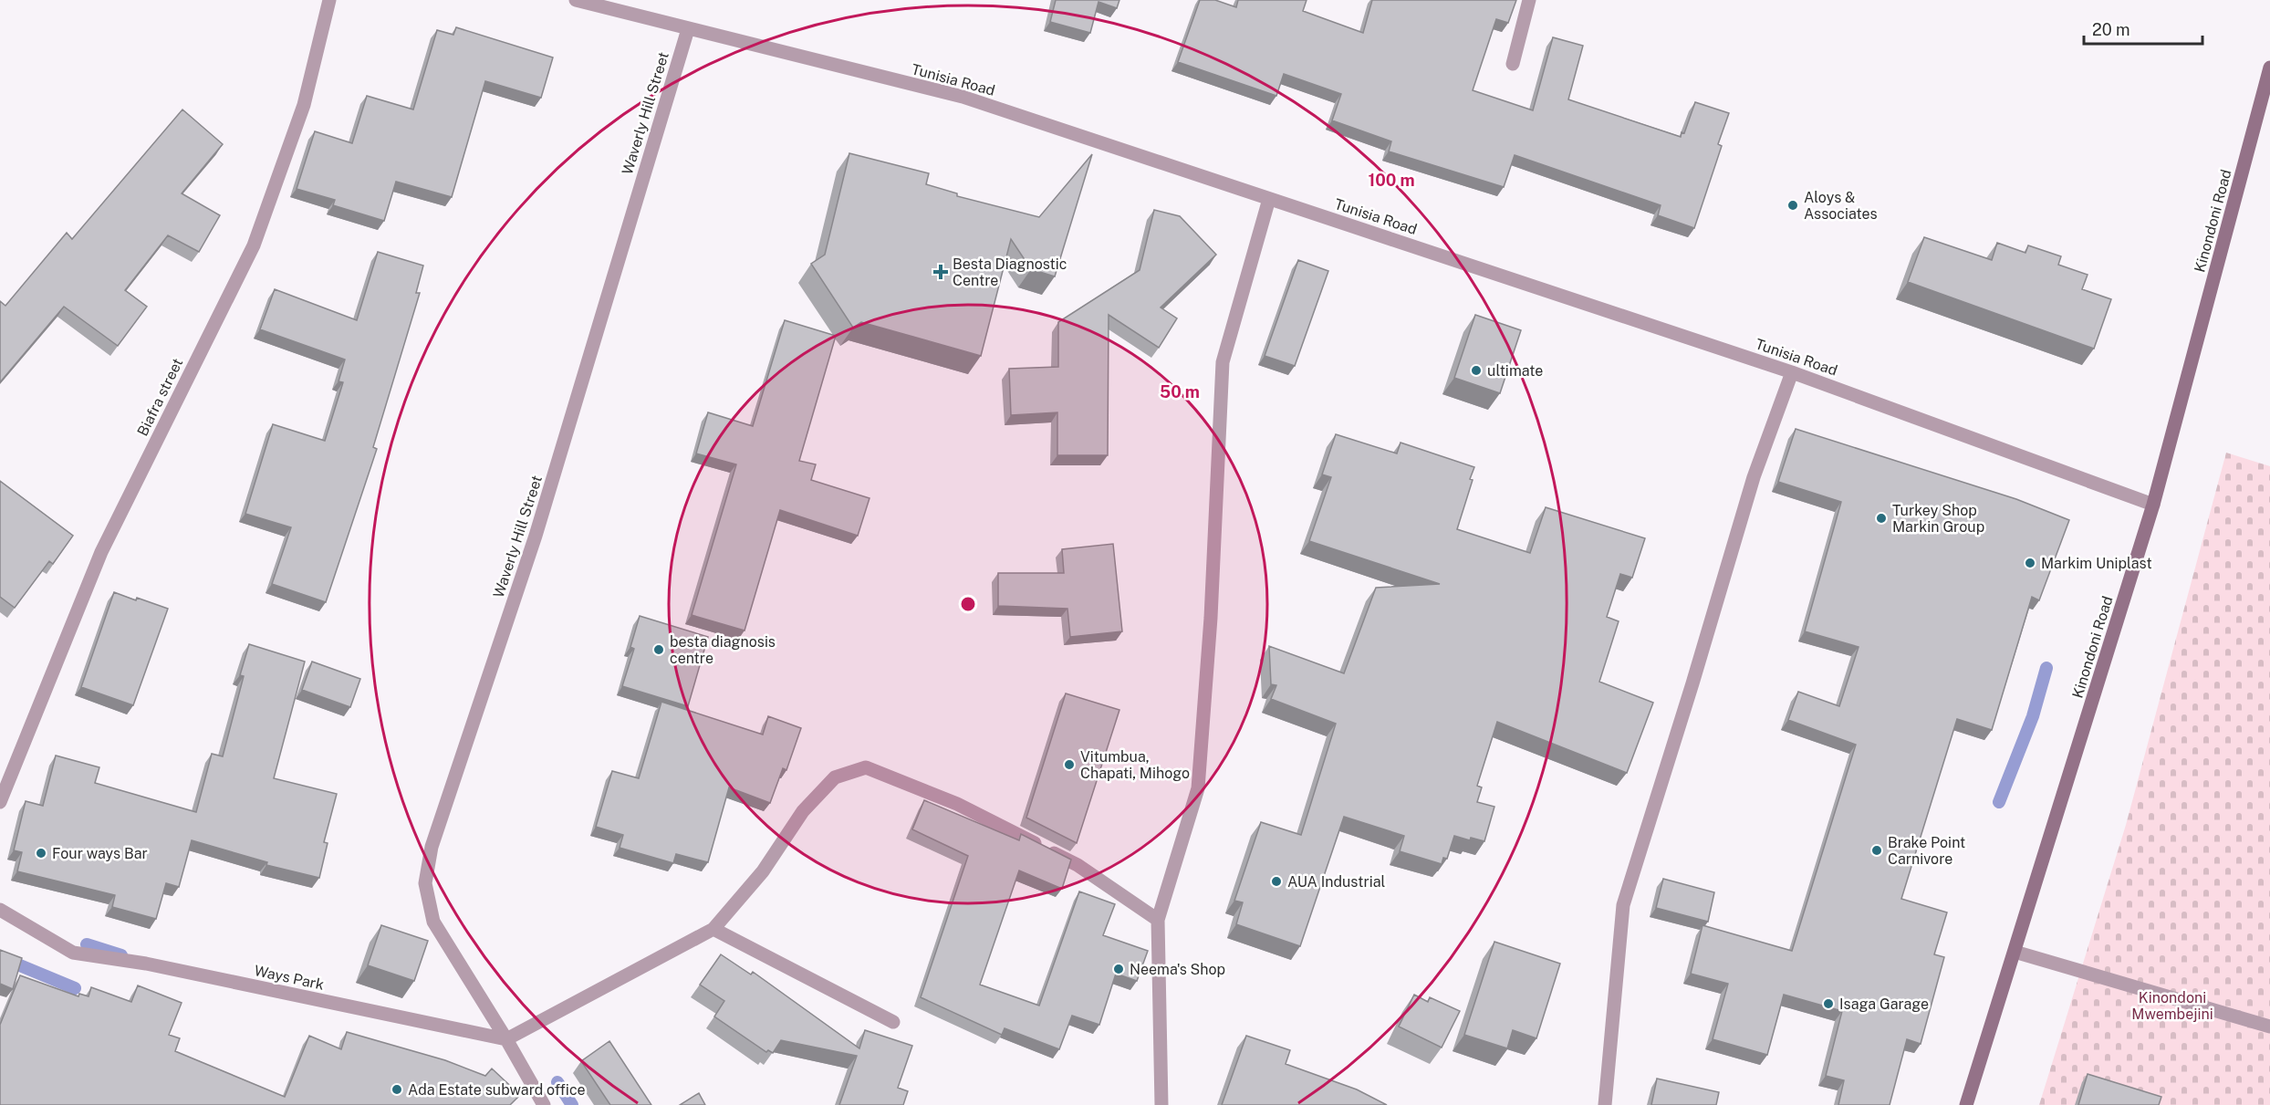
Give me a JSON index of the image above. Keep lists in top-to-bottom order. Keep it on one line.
{"streets":{"street":["Tunisia Road","Waverly Hill Street","Kinondoni Road","Biafra street","Ways Park"]},"crossings":[["Tunisia Road","Waverly Hill Street"],["Tunisia Road","Kinondoni Road"],["Waverly Hill Street","Ways Park"]],"parks":["Kinondoni Mwembejini"],"places":{"other":["Aloys & Associates","ultimate","Turkey Shop Markin Group","Markim Uniplast","besta diagnosis centre","Vitumbua, Chapati, Mihogo","Brake Point Carnivore","Four ways Bar","AUA Industrial","Neema's Shop","Isaga Garage","Ada Estate subward office"],"health":["Besta Diagnostic Centre"]},"scale_bar":"20 m","rings":["100 m","50 m"]}
